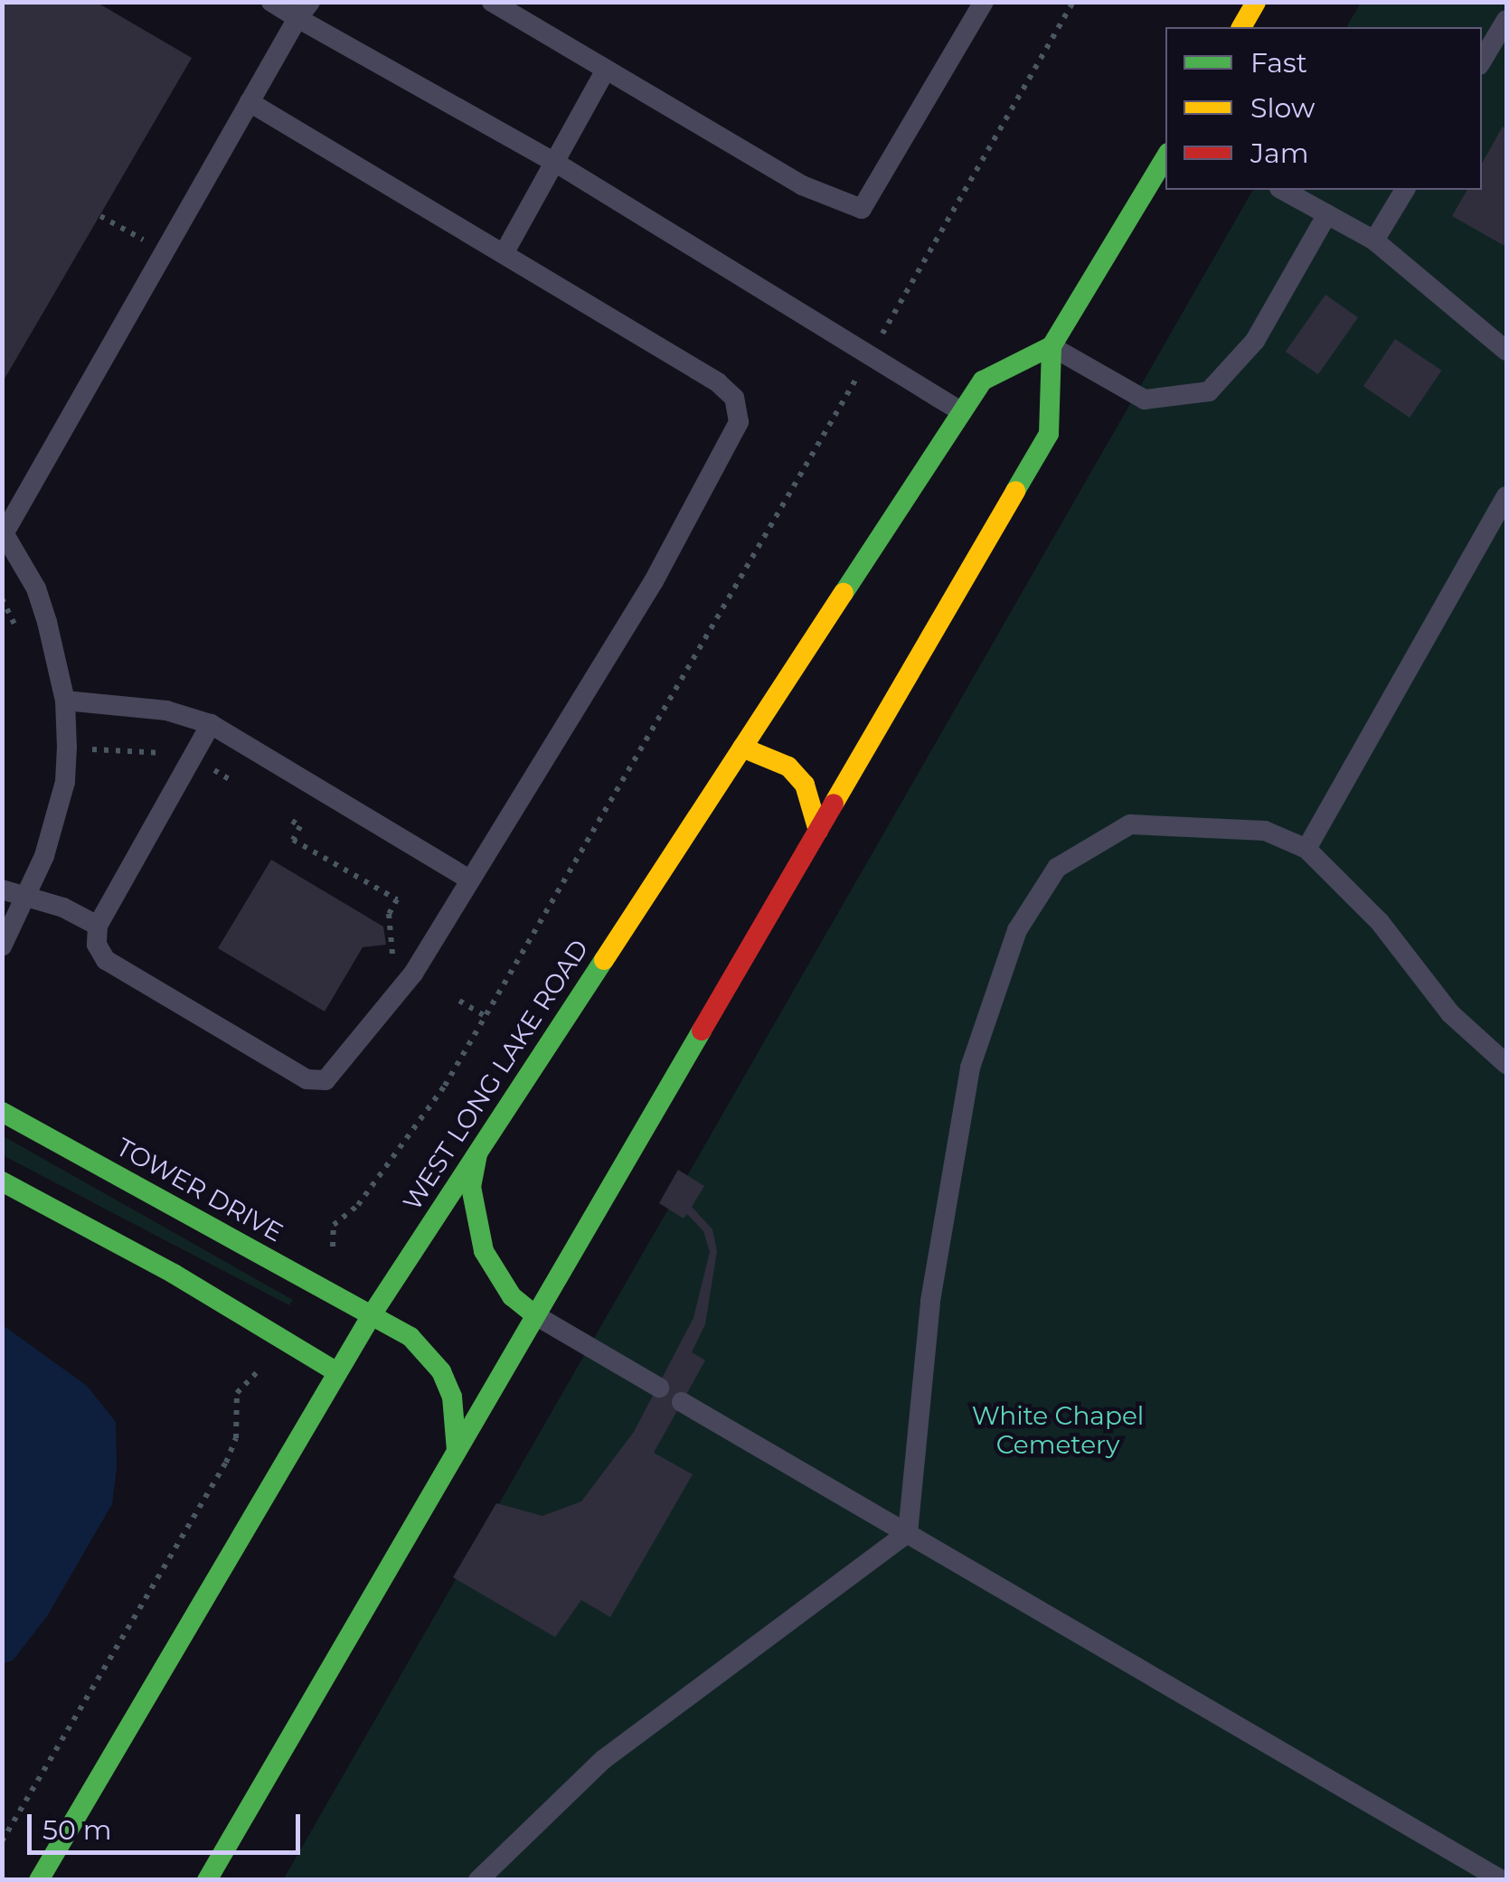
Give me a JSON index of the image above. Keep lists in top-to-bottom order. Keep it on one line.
{"streets":{"main road":["WEST LONG LAKE ROAD","TOWER DRIVE"]},"crossings":[["WEST LONG LAKE ROAD","TOWER DRIVE"]],"parks":["White Chapel Cemetery"],"legend":["Fast","Slow","Jam"],"scale_bar":"50 m"}
